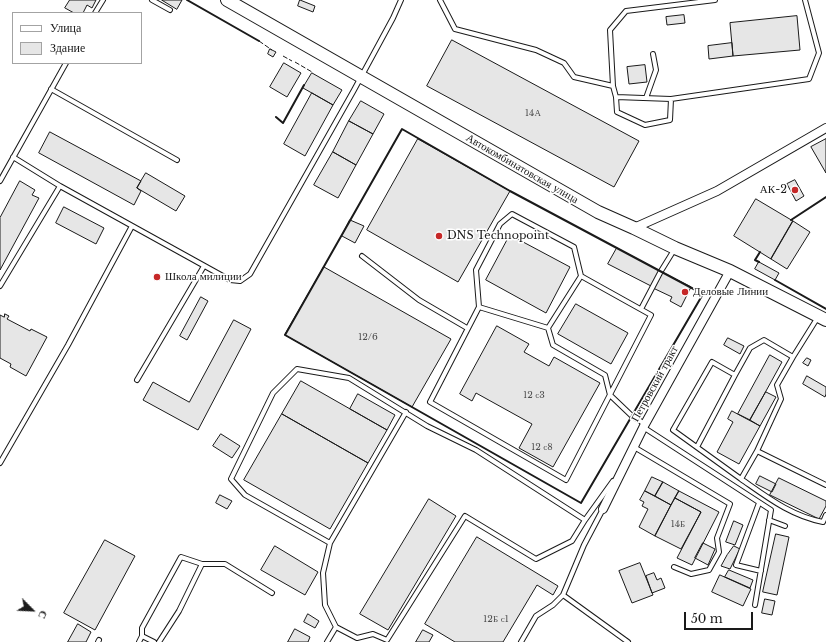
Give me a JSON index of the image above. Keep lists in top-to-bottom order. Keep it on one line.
{"streets":{"street":["Автокомбинатовская улица","Петровский тракт"]},"crossings":[["Автокомбинатовская улица","Петровский тракт"]],"places":["АК-2","DNS Technopoint","Школа милиции","Деловые Линии"],"house_numbers":["14А","12/6","12 с3","12 с8","14Б","12Б с1"],"legend":["Улица","Здание"],"scale_bar":"50 m","north":"bottom right"}
